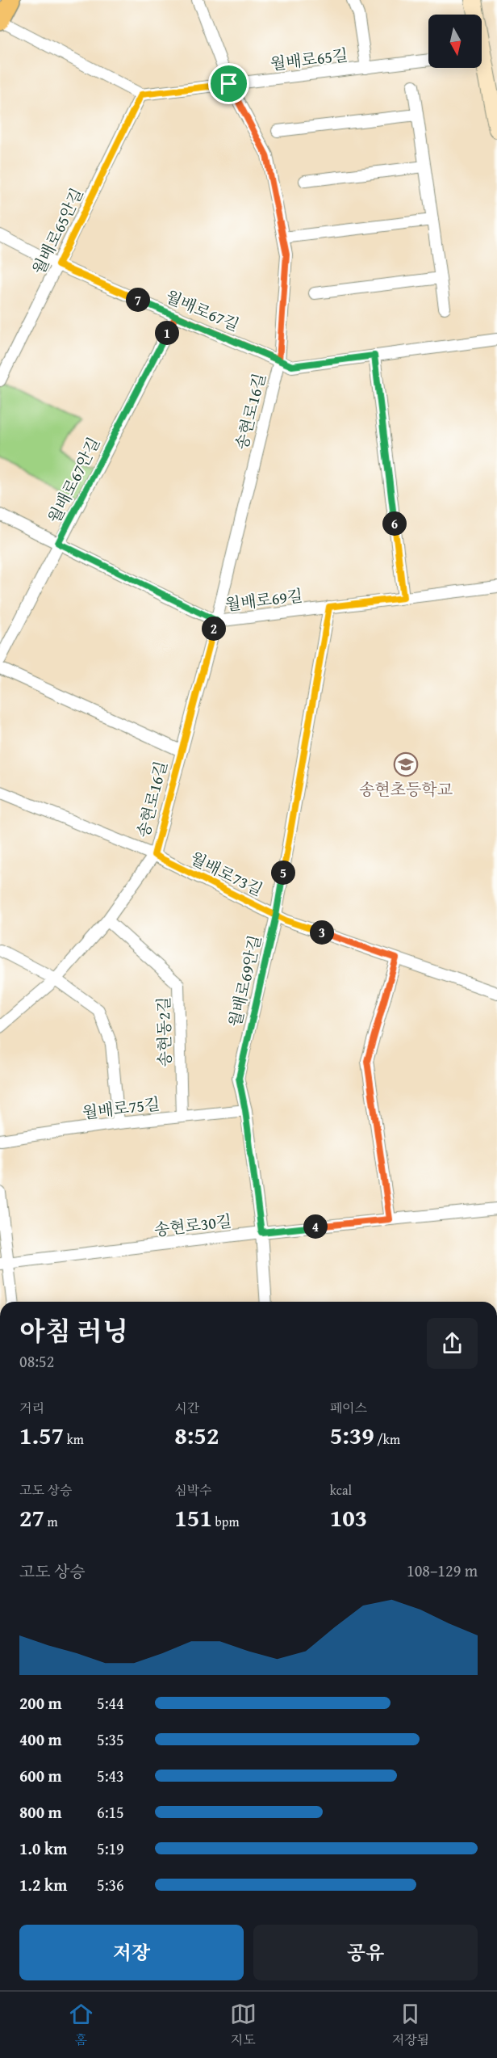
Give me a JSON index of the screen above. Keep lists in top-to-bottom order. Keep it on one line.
{"streets":{"street":["월배로65길","월배로65안길","월배로67길","송현로16길","월배로67안길","월배로69길","월배로73길","월배로69안길","송현동2길","월배로75길","송현로30길"]},"crossings":[["월배로65길","월배로65안길"],["월배로65길","송현로16길"],["월배로65안길","월배로67길"],["월배로67길","송현로16길"],["월배로67길","월배로67안길"],["송현로16길","월배로69길"],["송현로16길","월배로73길"],["월배로67안길","월배로69길"],["월배로69길","월배로69안길"],["월배로73길","월배로69안길"],["월배로69안길","월배로75길"],["월배로69안길","송현로30길"],["송현동2길","월배로75길"]],"places":{"school or university":["송현초등학교"]},"north":"bottom","page":{"pins":["7","1","6","2","5","3","4"],"heading":["아침 러닝","08:52"],"stats":[["거리","1.57 km"],["시간","8:52"],["페이스","5:39 /km"],["고도 상승","27 m"],["심박수","151 bpm"],["kcal","103"]],"chart":["고도 상승","108–129 m"],"list":[{"name":"200 m","note":"5:44"},{"name":"400 m","note":"5:35"},{"name":"600 m","note":"5:43"},{"name":"800 m","note":"6:15"},{"name":"1.0 km","note":"5:19"},{"name":"1.2 km","note":"5:36"}],"buttons":["저장","공유"],"tabs":["홈","지도","저장됨"]}}
